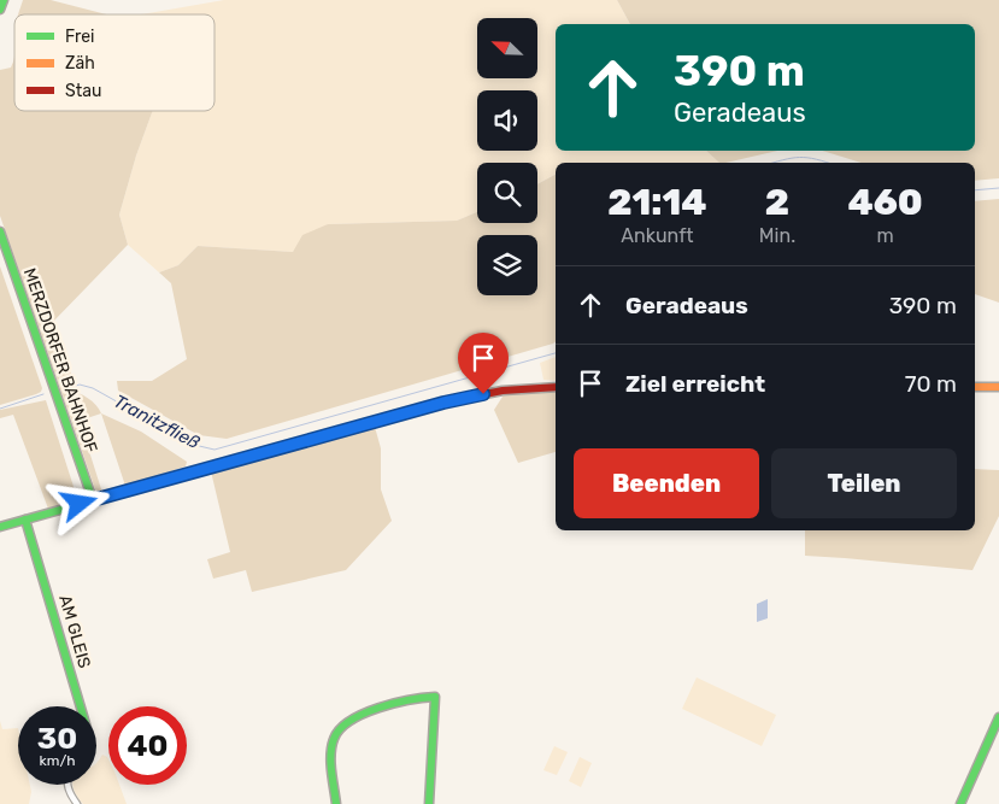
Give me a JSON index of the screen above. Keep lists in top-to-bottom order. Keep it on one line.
{"streets":{"street":["MERZDORFER BAHNHOF","AM GLEIS"]},"water":["Tranitzfließ"],"legend":["Frei","Zäh","Stau"],"north":"top left","page":{"turn":["390 m","Geradeaus"],"eta":["21:14","Ankunft","2","Min.","460","m"],"list":[{"name":"Geradeaus","value":"390 m"},{"name":"Ziel erreicht","value":"70 m"}],"buttons":["Beenden","Teilen"],"speed":"30 km/h","limit":"40"}}
